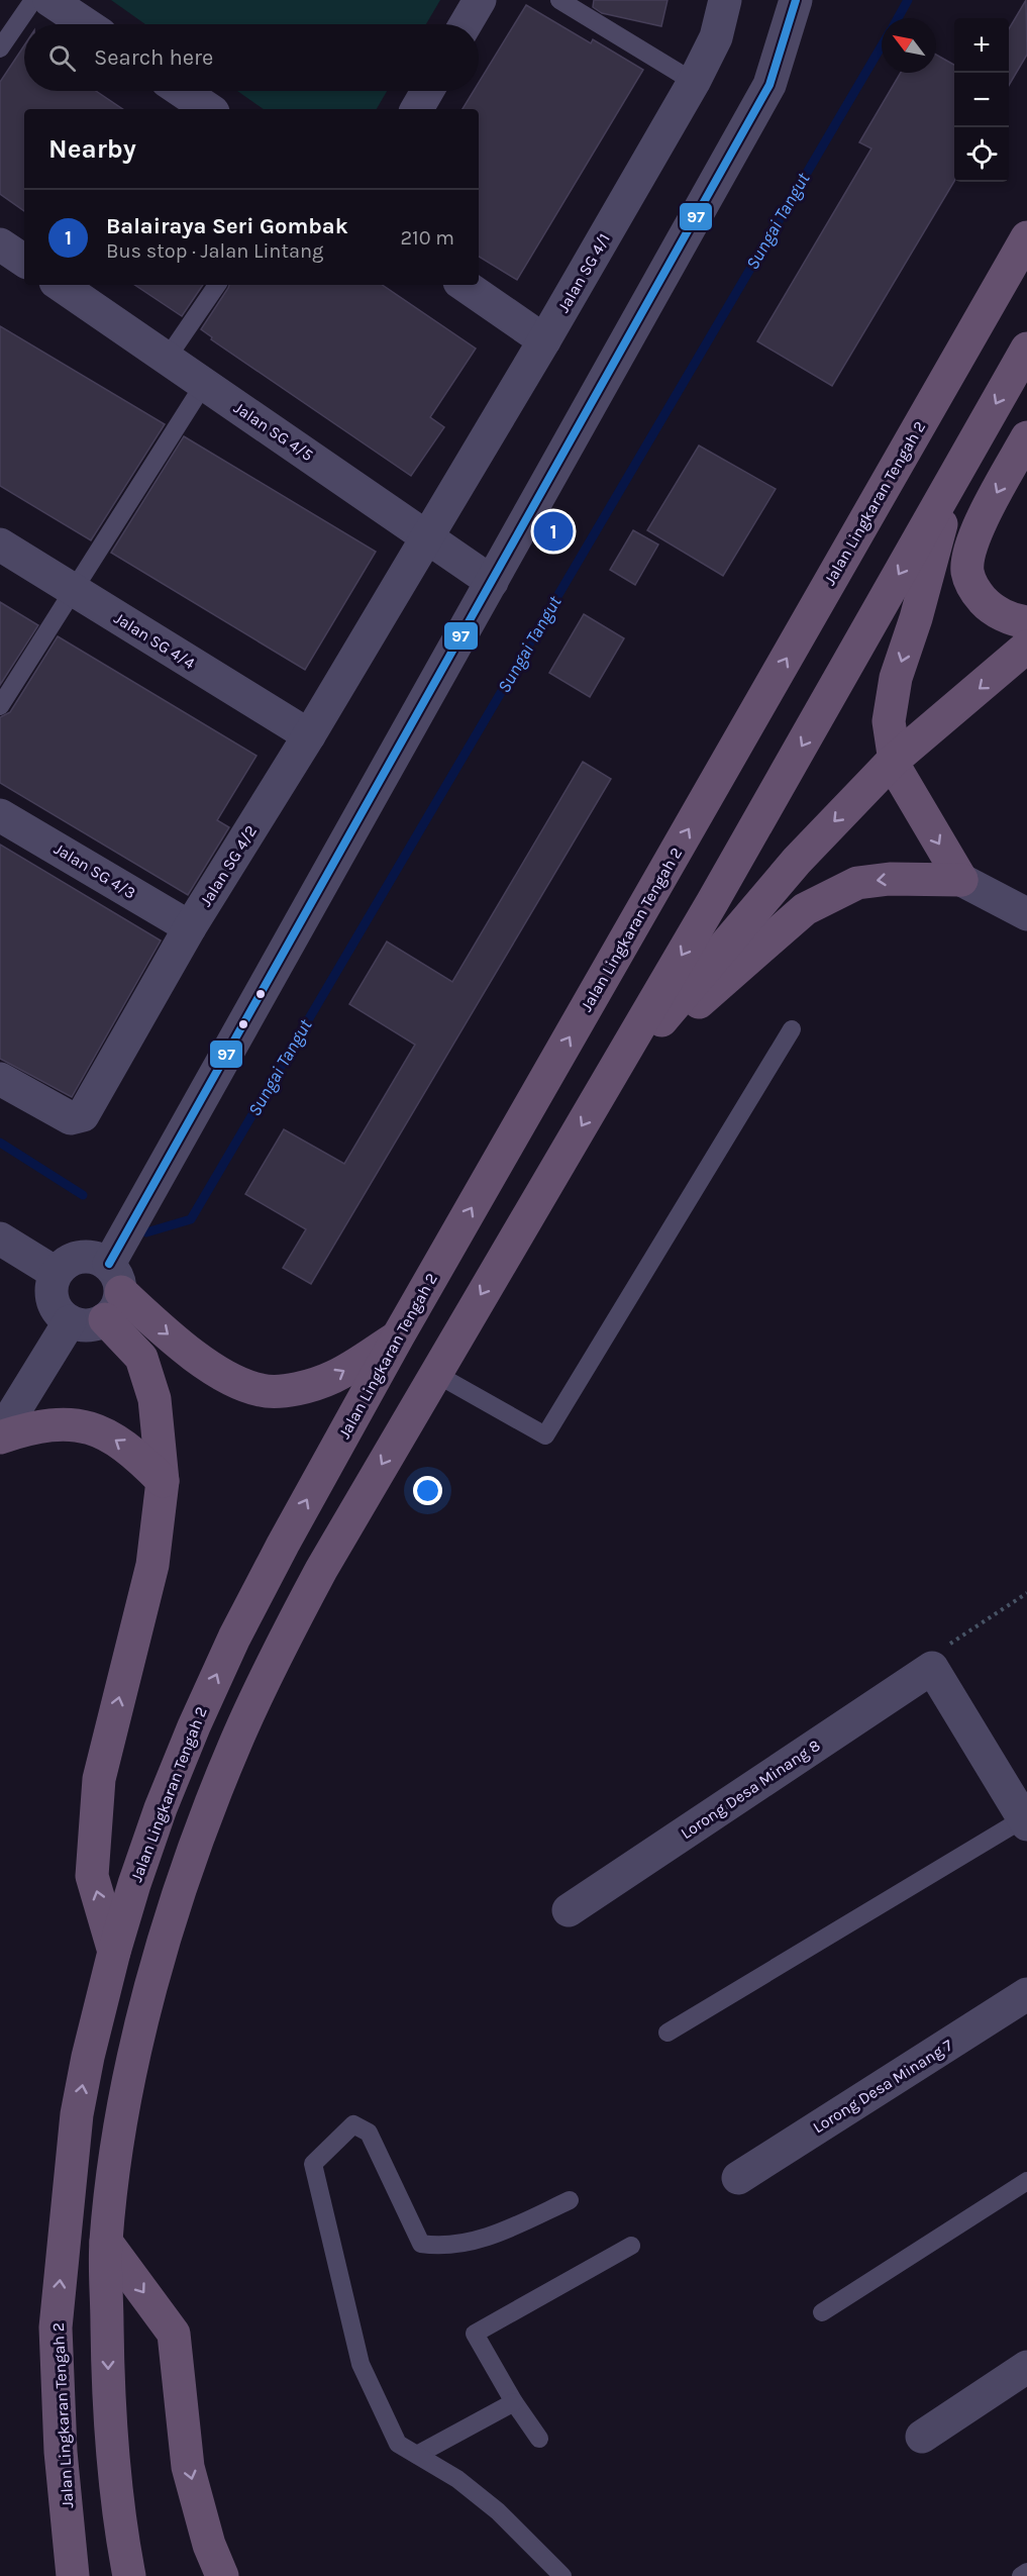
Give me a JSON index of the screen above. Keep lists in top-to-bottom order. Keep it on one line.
{"streets":{"highway":["Jalan Lingkaran Tengah 2"],"street":["Jalan SG 4/1","Jalan SG 4/5","Jalan SG 4/4","Jalan SG 4/2","Jalan SG 4/3","Lorong Desa Minang 8","Lorong Desa Minang 7"]},"crossings":[["Jalan SG 4/1","Jalan SG 4/5"],["Jalan SG 4/1","Jalan SG 4/2"],["Jalan SG 4/5","Jalan SG 4/2"],["Jalan SG 4/4","Jalan SG 4/2"],["Jalan SG 4/2","Jalan SG 4/3"]],"water":["Sungai Tangut"],"lines":["transit line 97"],"north":"top left","page":{"map_buttons":["+","−"],"search":"Search here","heading":"Nearby","list":[{"mark":"1","name":"Balairaya Seri Gombak","note":"Bus stop · Jalan Lintang","value":"210 m"}],"pins":"1"}}
